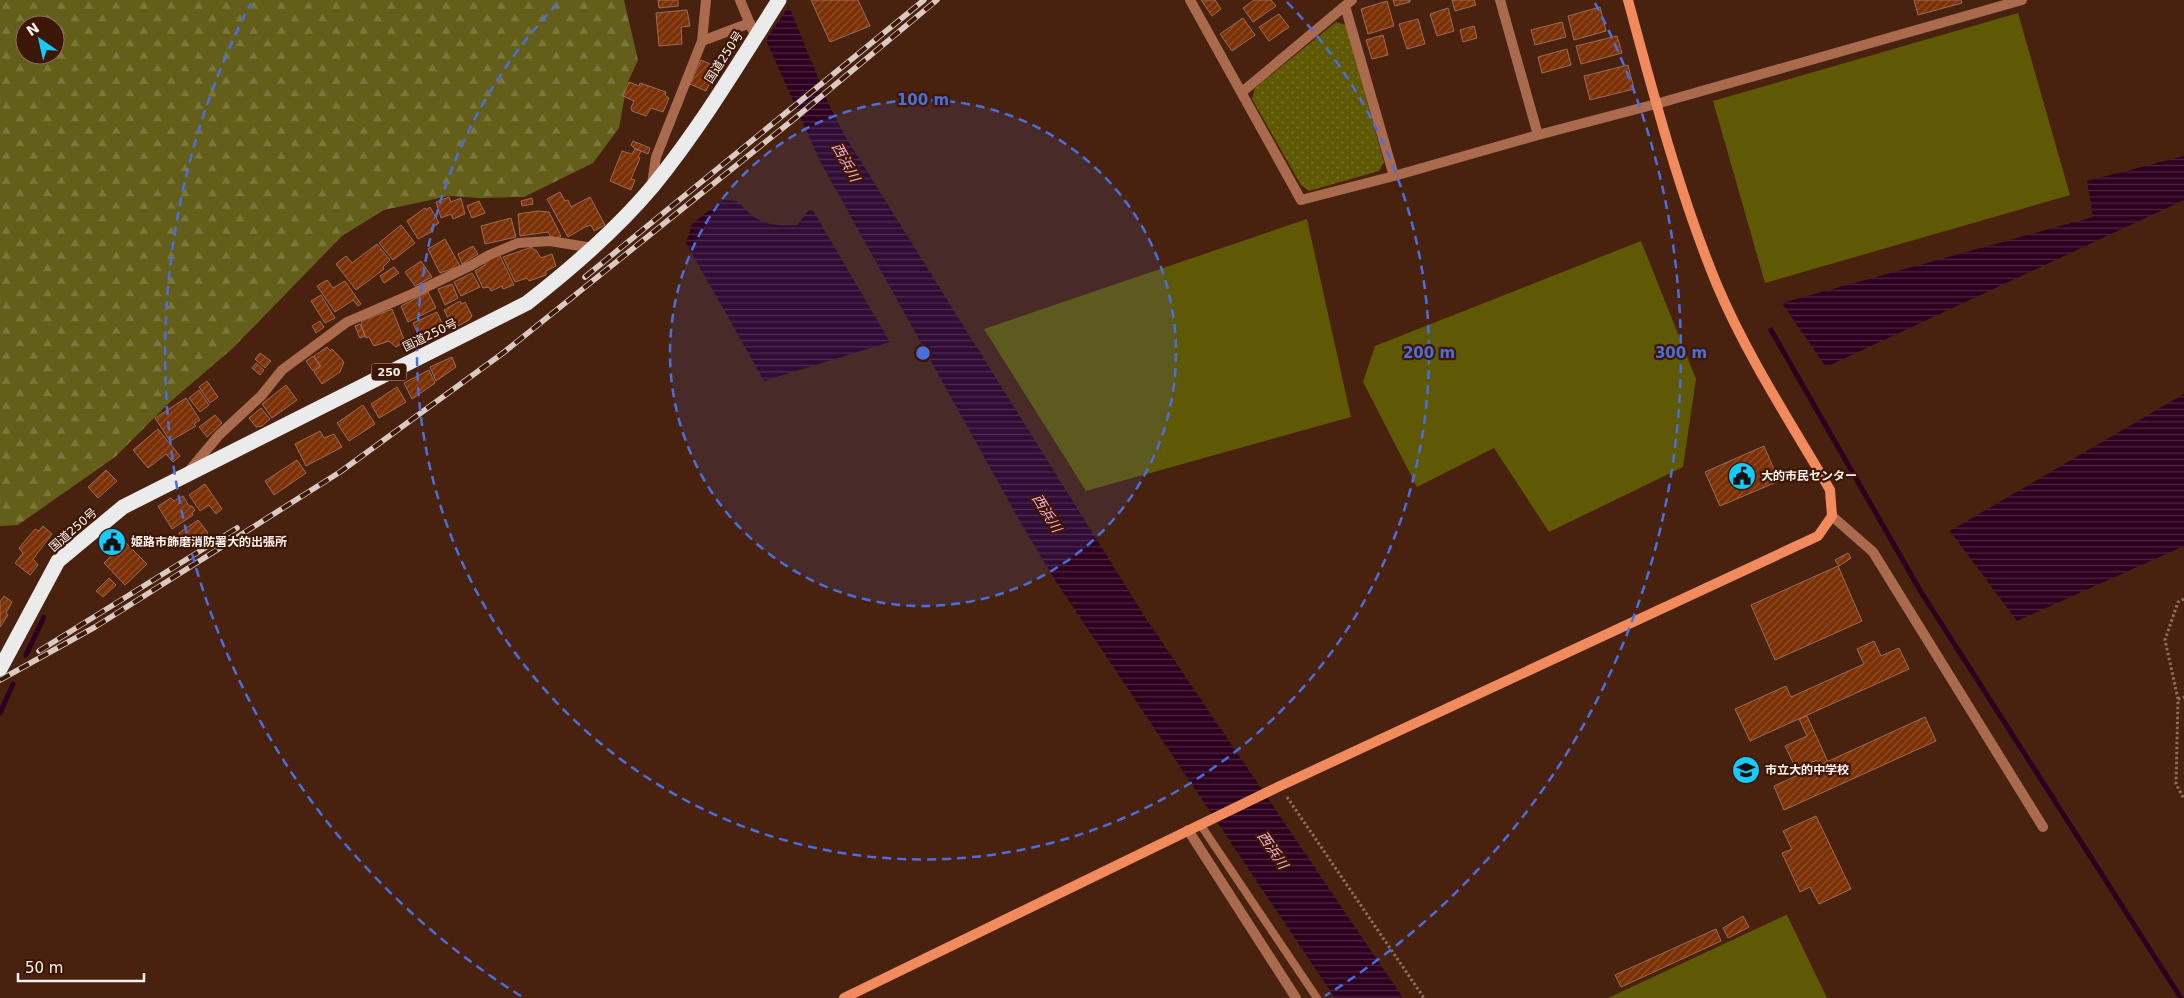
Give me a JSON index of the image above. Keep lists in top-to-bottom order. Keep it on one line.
{"streets":{"highway":["国道250号","250"]},"water":["西浜川"],"places":{"public building":["大的市民センター","姫路市飾磨消防署大的出張所"],"school or university":["市立大的中学校"]},"scale_bar":"50 m","north":"top left","rings":["100 m","200 m","300 m"]}
